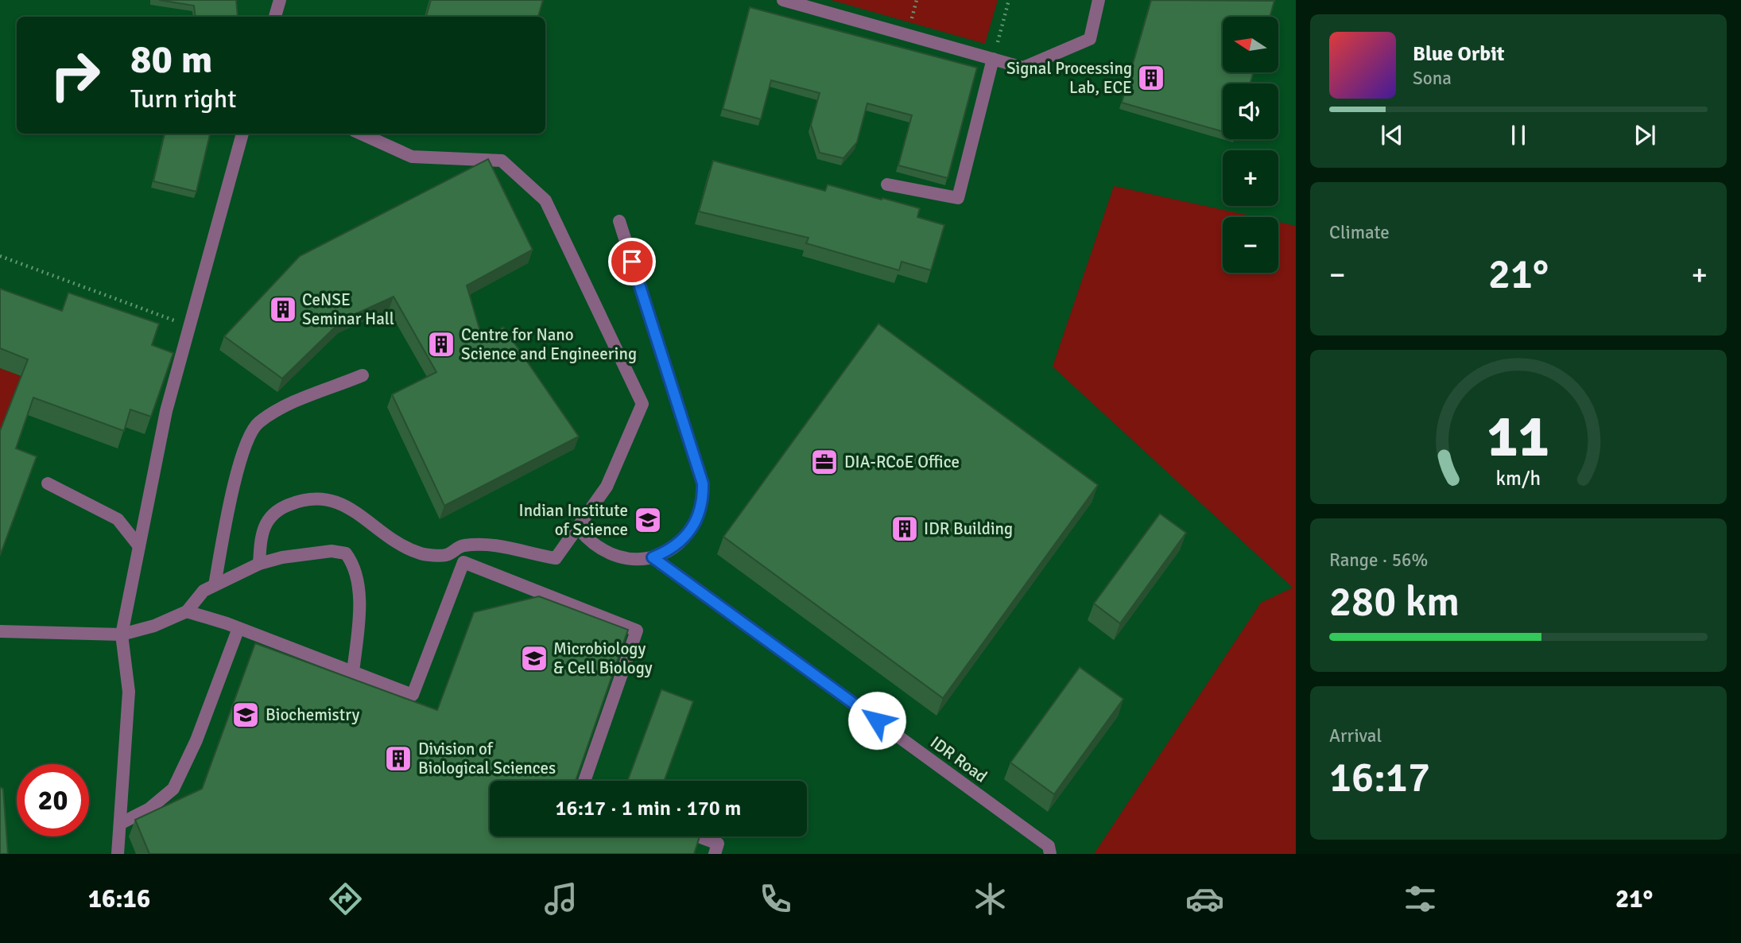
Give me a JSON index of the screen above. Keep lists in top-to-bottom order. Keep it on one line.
{"streets":{"lane":["IDR Road"]},"places":{"building":["Signal Processing Lab, ECE","CeNSE Seminar Hall","Centre for Nano Science and Engineering","IDR Building","Division of Biological Sciences"],"office":["DIA-RCoE Office"],"school or university":["Indian Institute of Science","Microbiology & Cell Biology","Biochemistry"]},"north":"left","page":{"map_buttons":["+","−"],"turn":["80 m","Turn right"],"song":["Blue Orbit","Sona"],"tile":["Climate",["Range · 56%","280 km"],["Arrival","16:17"]],"heat":["−","21°","+"],"limit":"20","trip":"16:17 · 1 min · 170 m","tabs":["16:16","21°"],"gauge":["11","km/h"]}}
